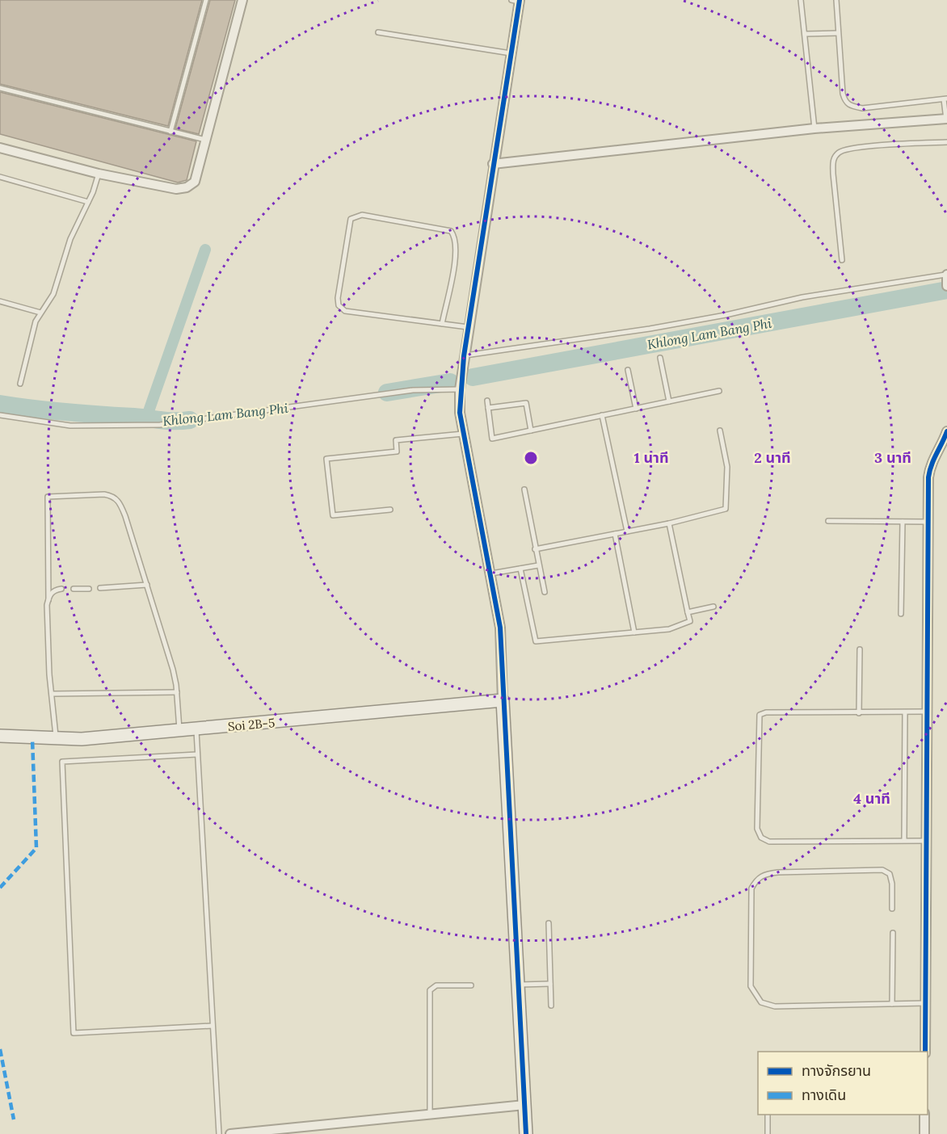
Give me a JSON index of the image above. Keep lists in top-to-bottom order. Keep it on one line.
{"streets":{"street":["Soi 2B-5"]},"water":["Khlong Lam Bang Phi"],"legend":["ทางจักรยาน","ทางเดิน"],"rings":["1 นาที","2 นาที","3 นาที","4 นาที"]}
